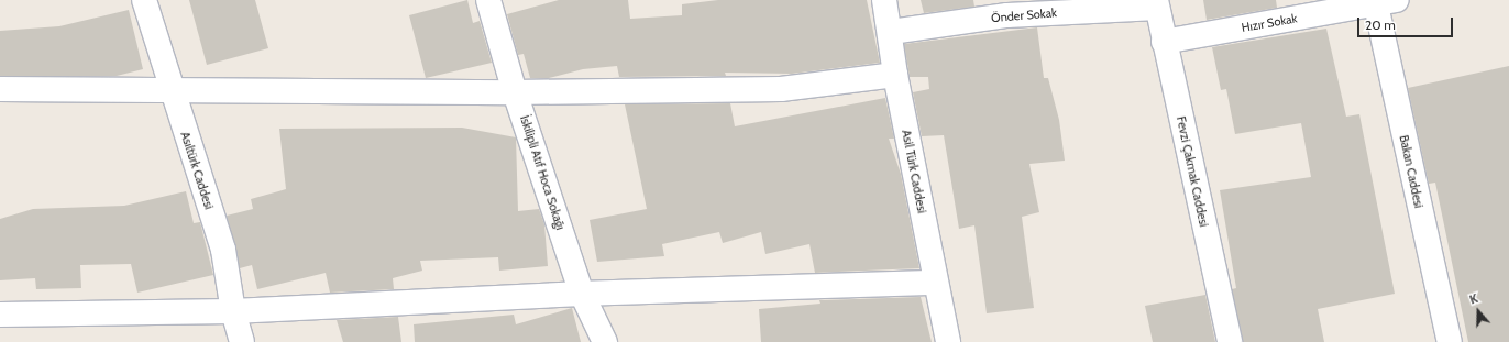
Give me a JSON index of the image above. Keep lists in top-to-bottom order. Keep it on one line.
{"streets":{"street":["Önder Sokak","Hızır Sokak","Asıltürk Caddesi","Asil Türk Caddesi","Fevzi Çakmak Caddesi","Bakan Caddesi","İskilipli Atıf Hoca Sokağı"]},"crossings":[["Önder Sokak","Asil Türk Caddesi"],["Önder Sokak","Fevzi Çakmak Caddesi"],["Hızır Sokak","Fevzi Çakmak Caddesi"],["Hızır Sokak","Bakan Caddesi"]],"scale_bar":"20 m","north":"top"}
